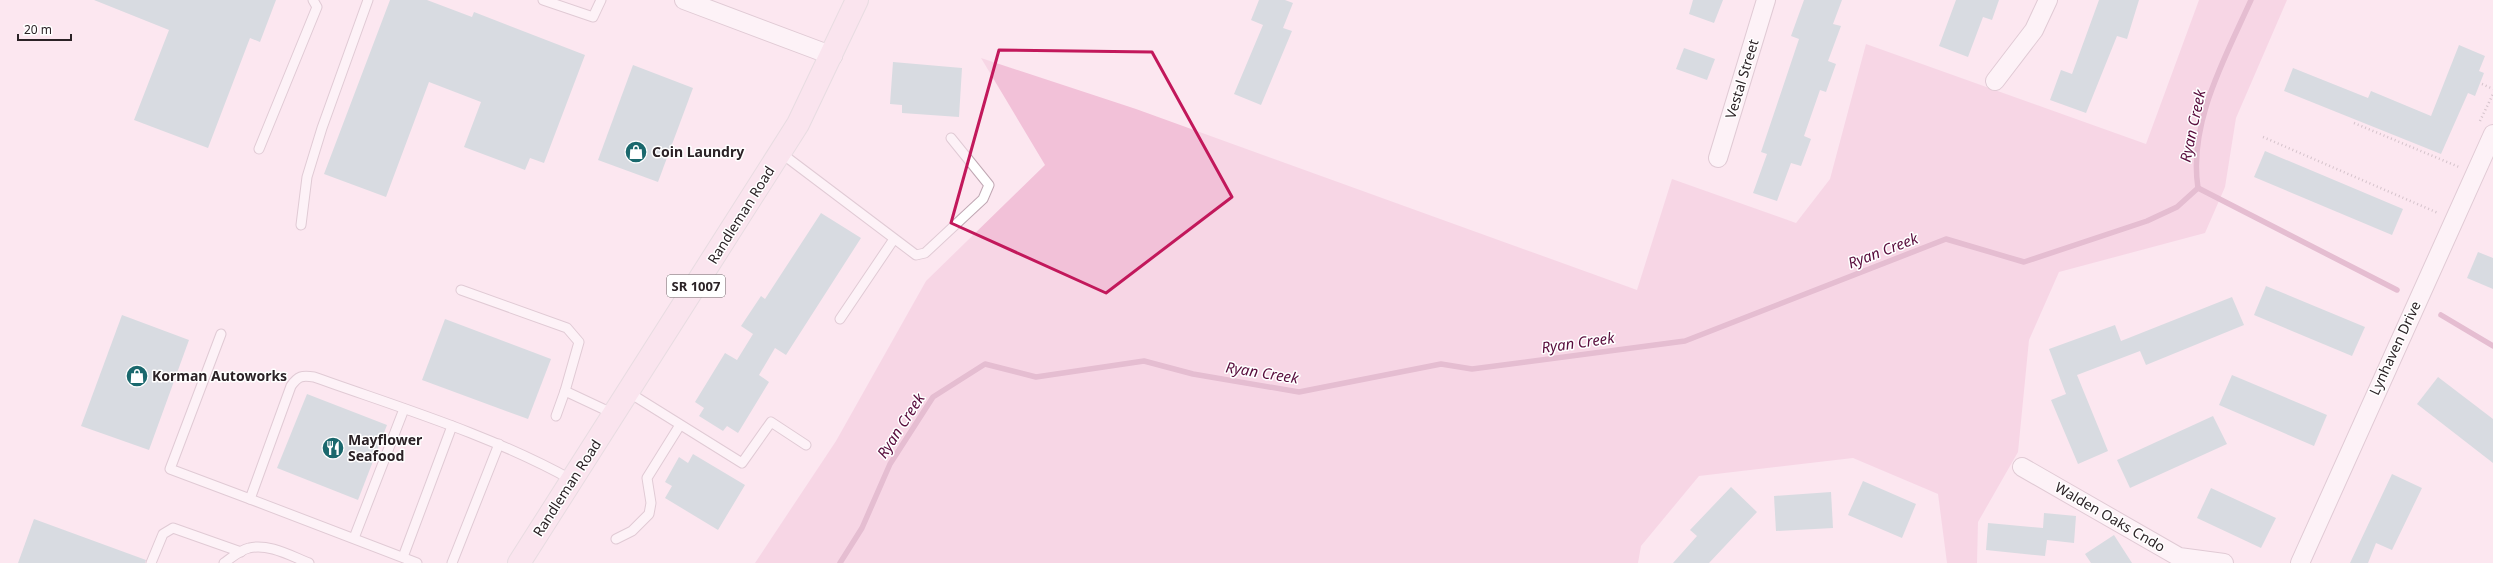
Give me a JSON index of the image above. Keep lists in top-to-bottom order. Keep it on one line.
{"streets":{"main road":["Randleman Road","SR 1007"],"street":["Vestal Street","Lynhaven Drive","Walden Oaks Cndo"]},"water":["Ryan Creek"],"places":{"shop":["Coin Laundry","Korman Autoworks"],"restaurant":["Mayflower Seafood"]},"scale_bar":"20 m"}
